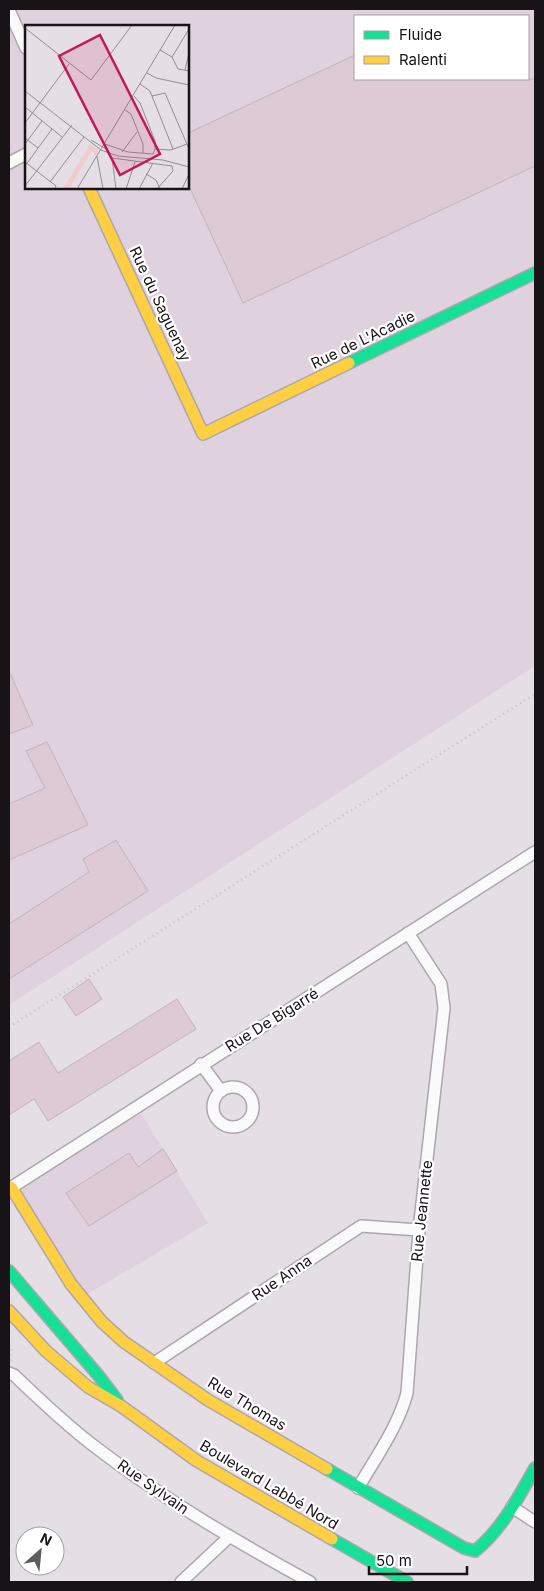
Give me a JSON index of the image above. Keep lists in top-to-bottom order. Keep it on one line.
{"streets":{"street":["Rue du Saguenay","Rue de L'Acadie","Rue De Bigarré","Rue Jeannette","Rue Anna","Rue Thomas","Boulevard Labbé Nord","Rue Sylvain"]},"crossings":[["Rue du Saguenay","Rue de L'Acadie"],["Rue De Bigarré","Rue Jeannette"],["Rue De Bigarré","Rue Thomas"],["Rue Jeannette","Rue Anna"],["Rue Jeannette","Rue Thomas"],["Rue Anna","Rue Thomas"]],"legend":["Fluide","Ralenti"],"scale_bar":"50 m","north":"top right"}
